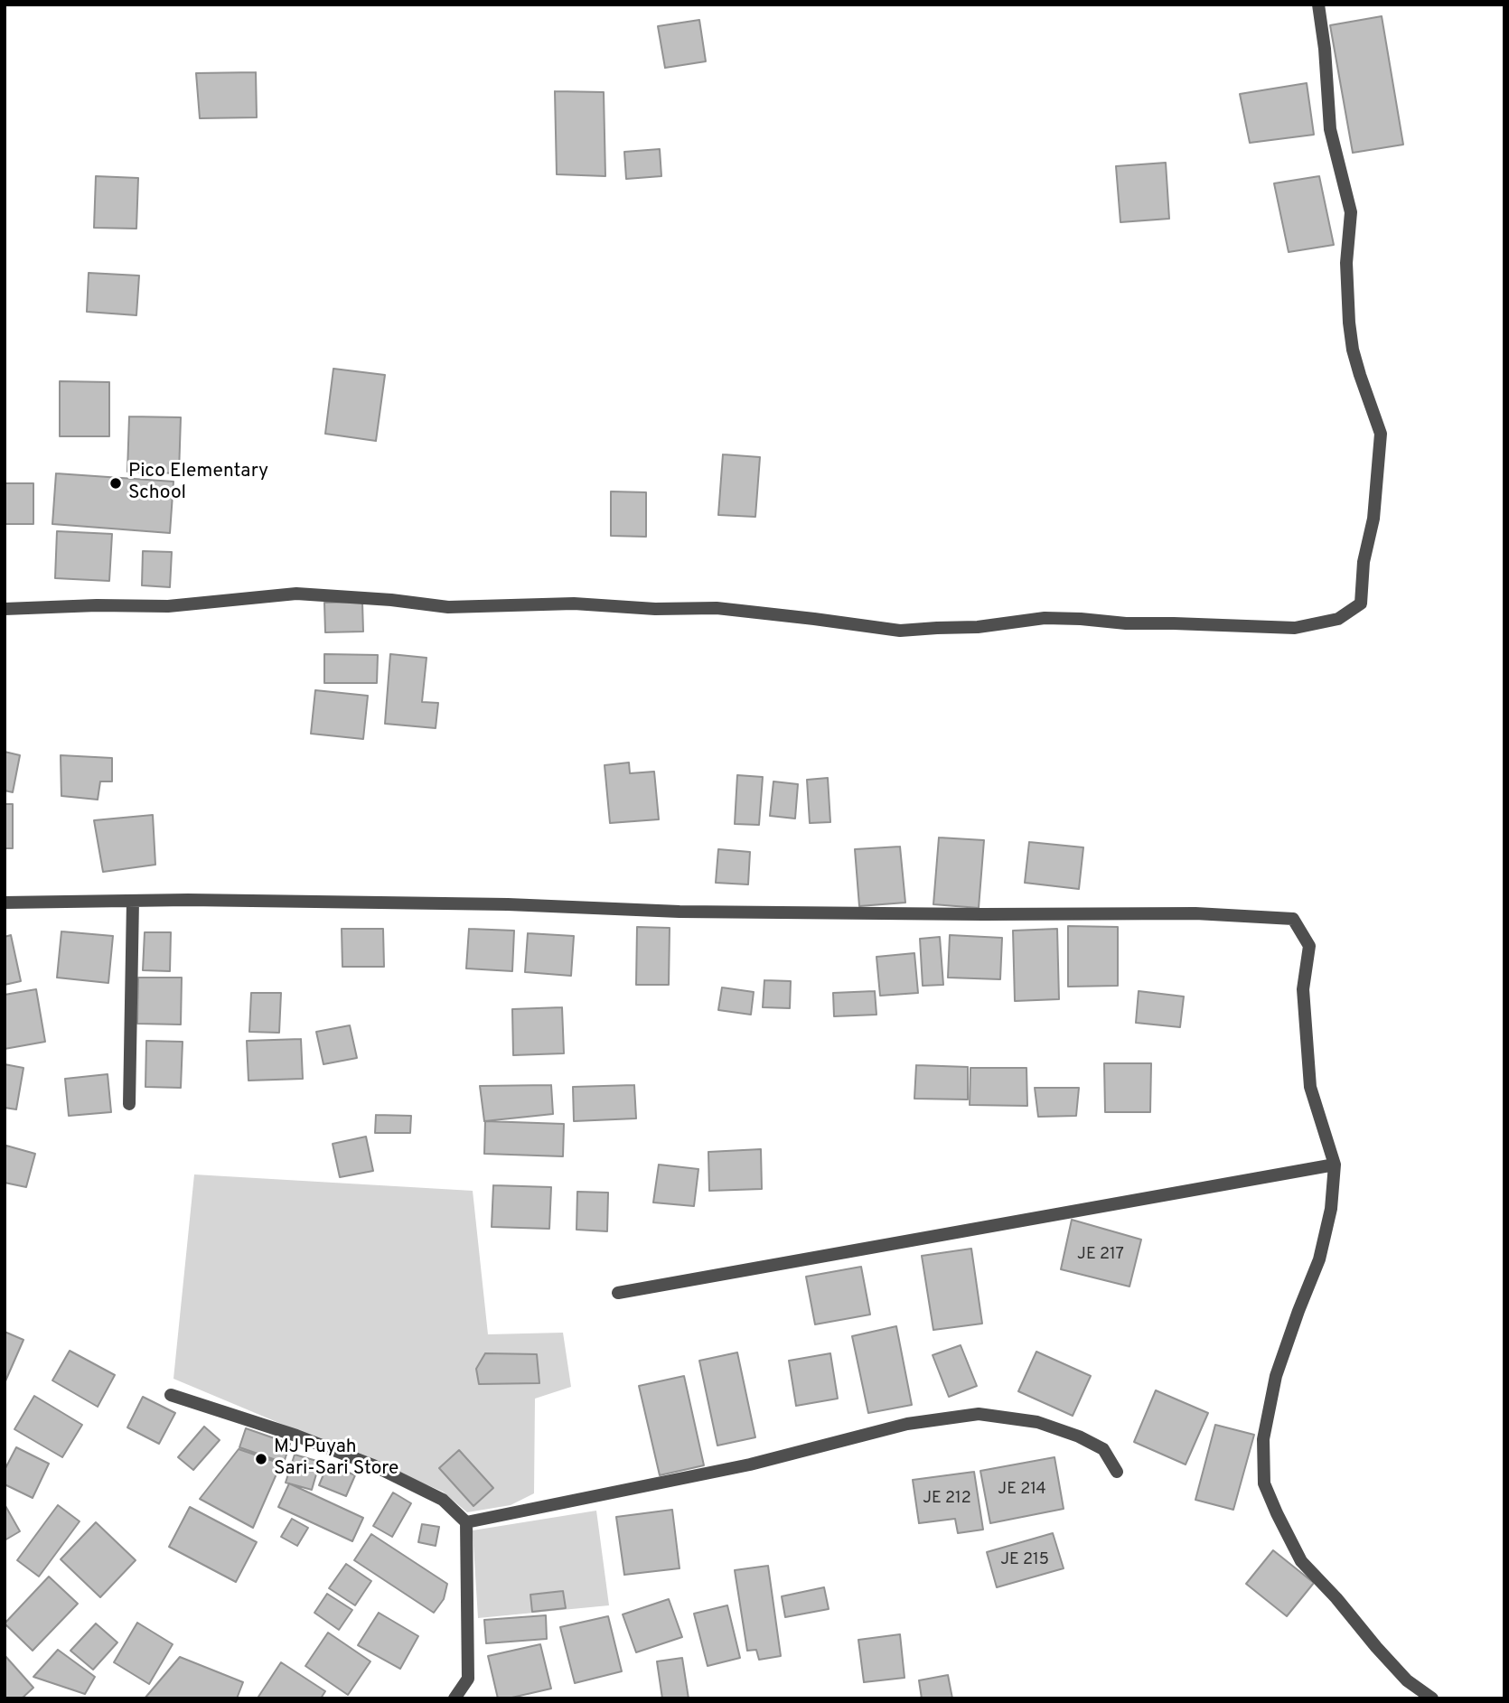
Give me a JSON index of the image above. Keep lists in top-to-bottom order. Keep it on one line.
{"places":["Pico Elementary School","MJ Puyah Sari-Sari Store"],"house_numbers":["JE 217","JE 214","JE 212","JE 215"]}
